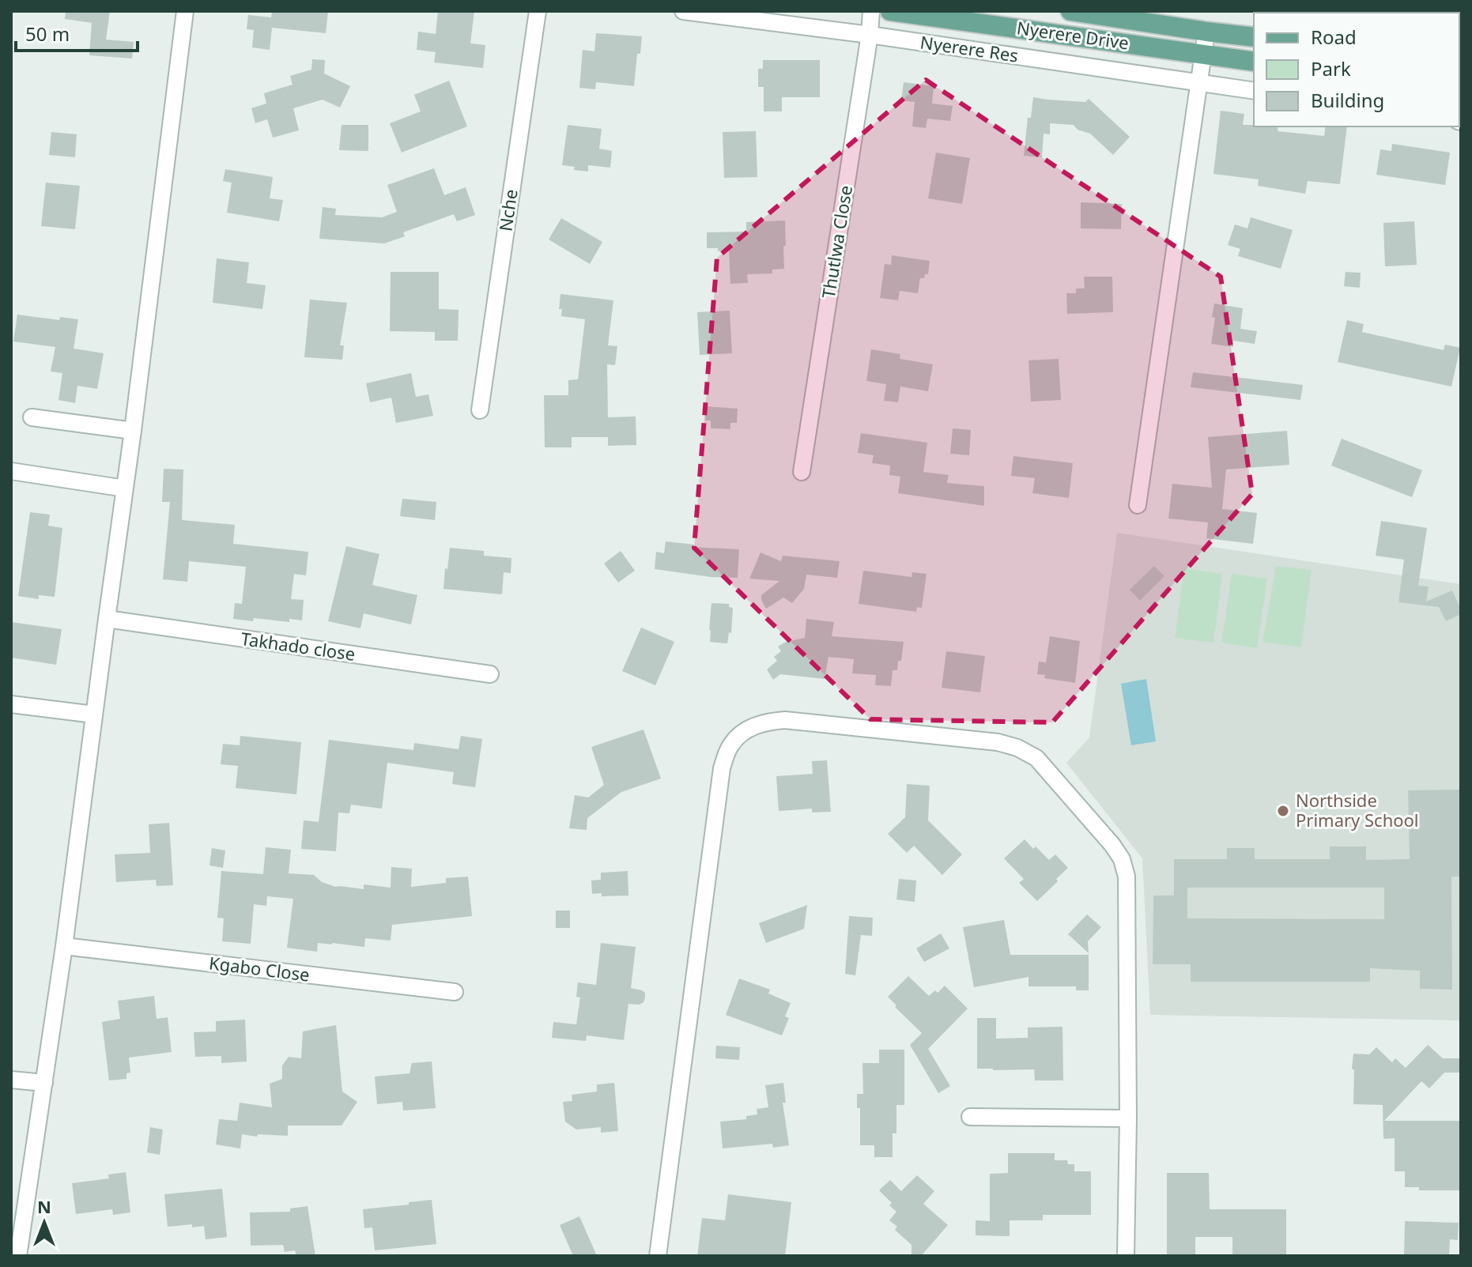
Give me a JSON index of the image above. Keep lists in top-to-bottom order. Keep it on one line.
{"streets":{"main road":["Nyerere Drive"],"street":["Nyerere Res","Nche","Thutlwa Close","Takhado close","Kgabo Close"]},"crossings":[["Nyerere Res","Thutlwa Close"]],"places":["Northside Primary School"],"legend":["Road","Park","Building"],"scale_bar":"50 m","north":"top"}
